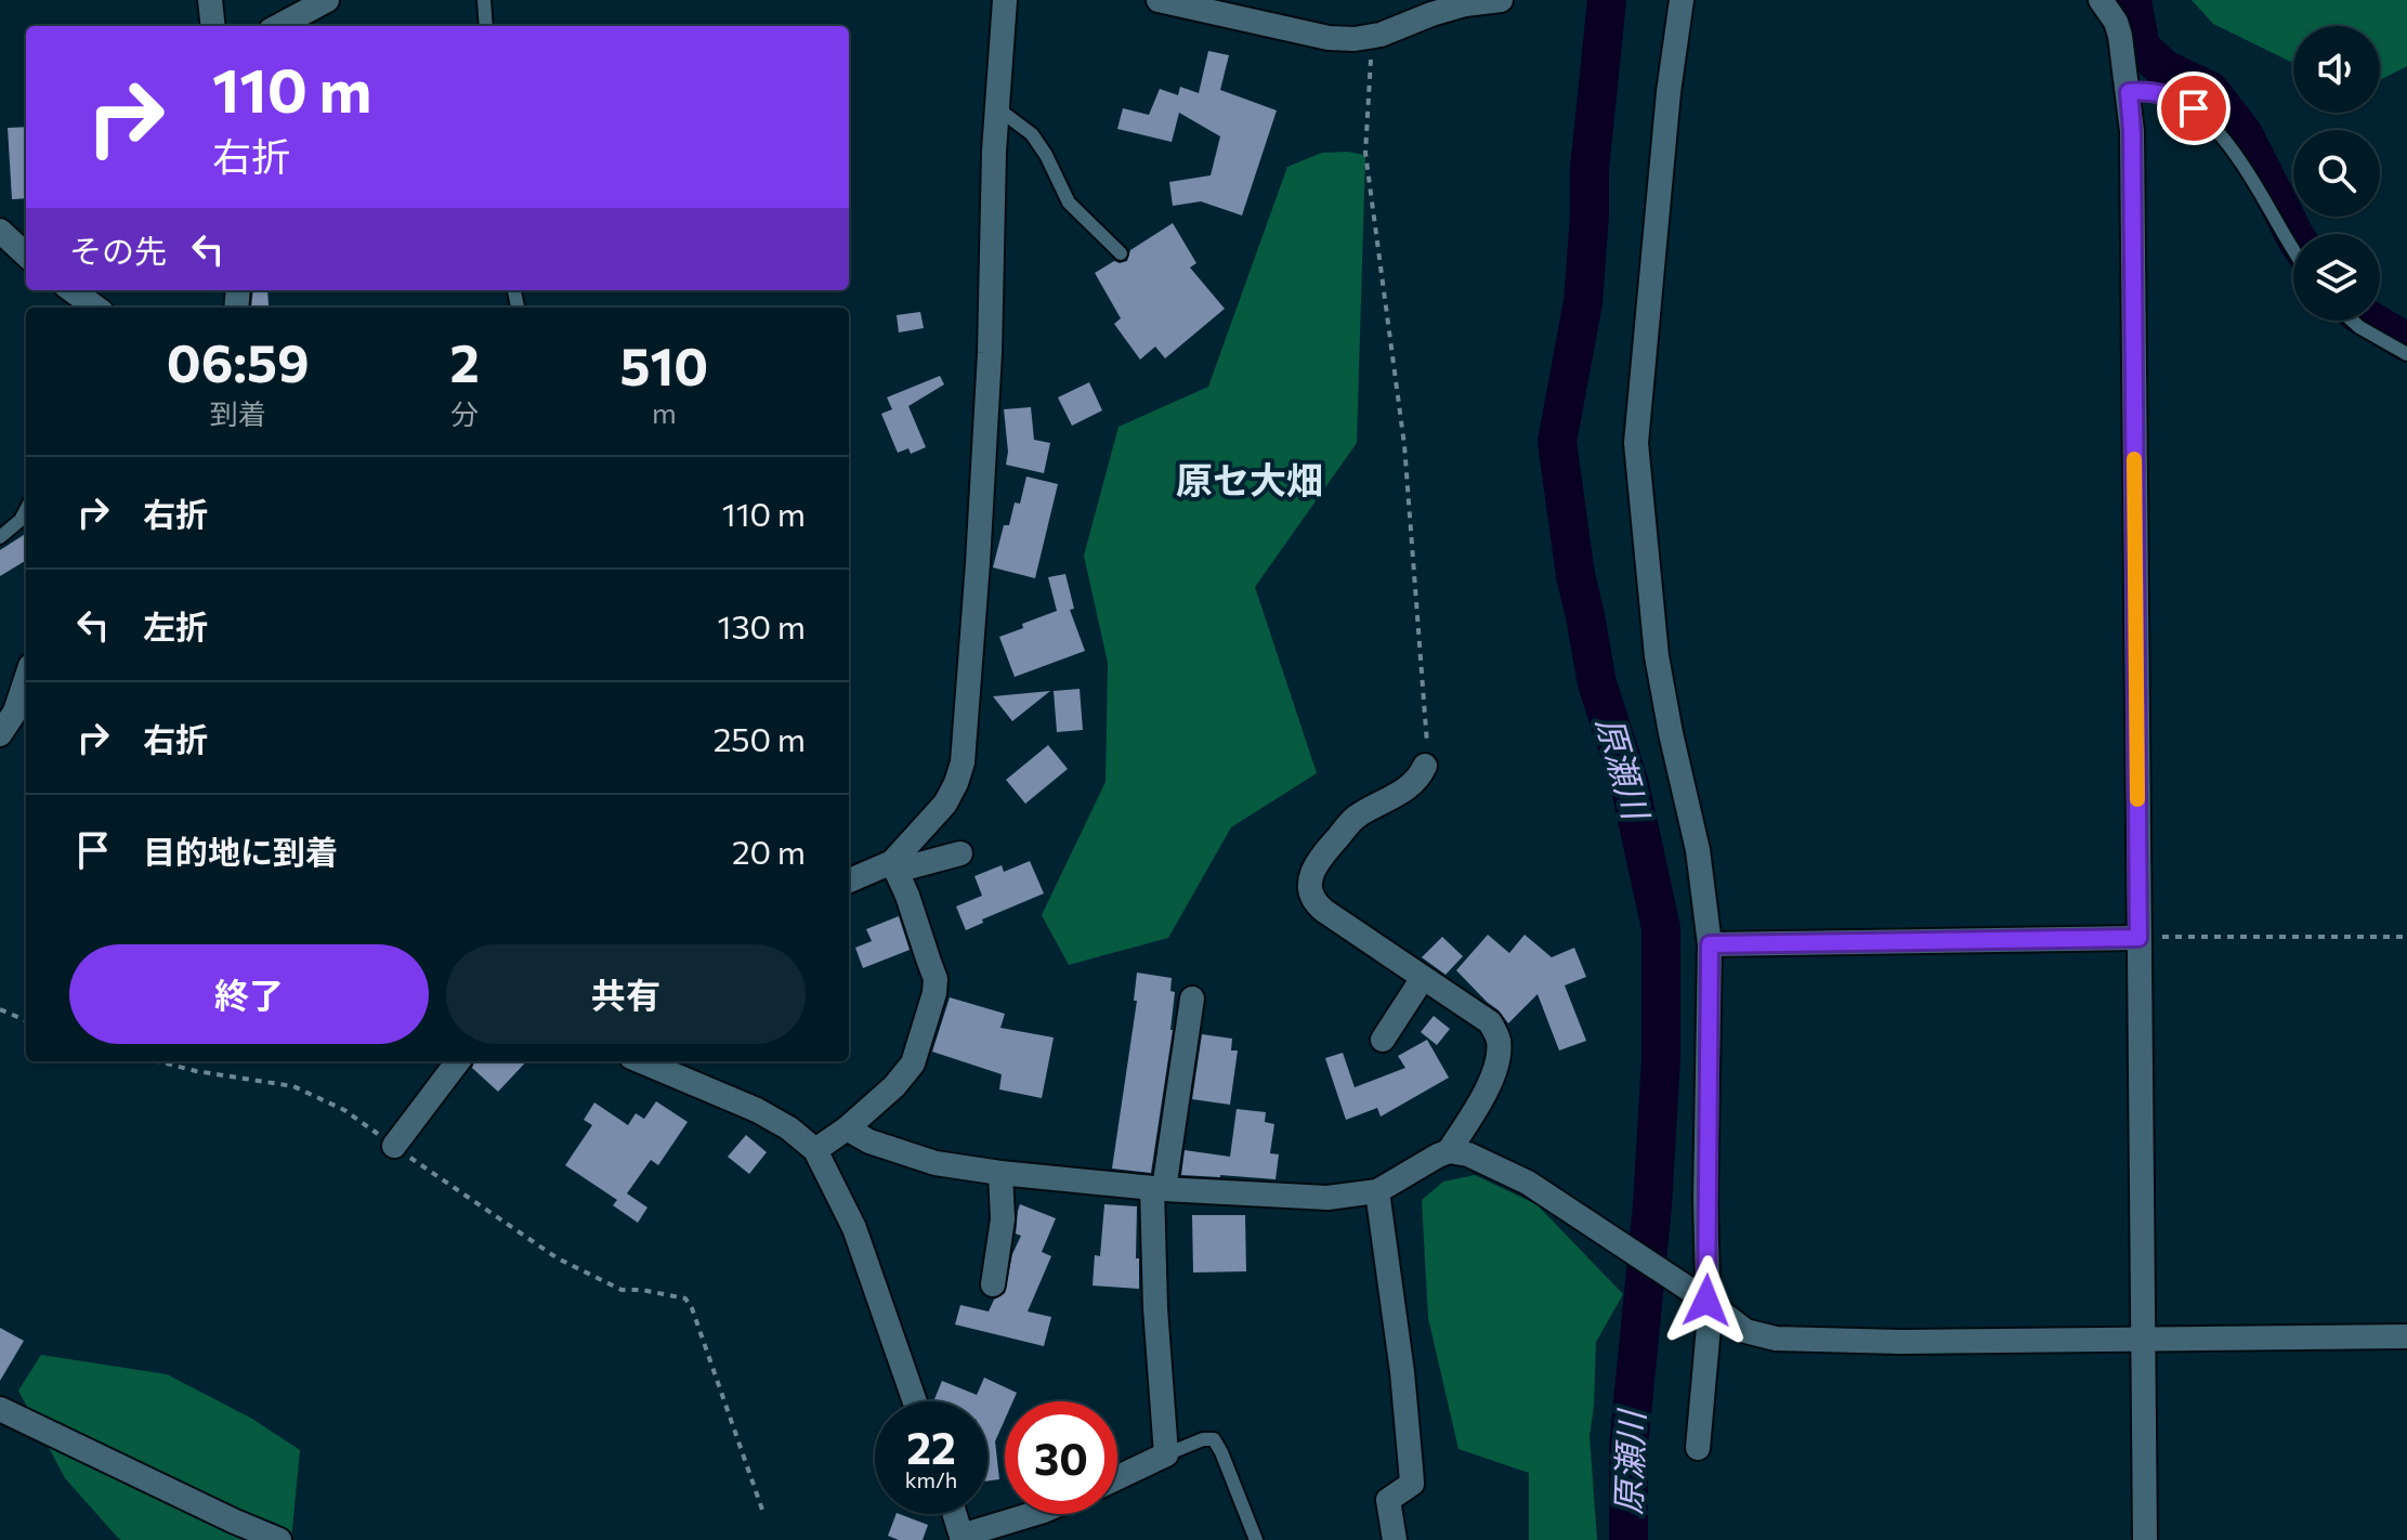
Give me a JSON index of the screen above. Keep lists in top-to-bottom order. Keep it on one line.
{"districts":["原セ大畑"],"water":["原瀬川"],"page":{"turn":["110 m","右折"],"then":"その先","eta":["06:59","到着","2","分","510","m"],"list":[{"name":"右折","value":"110 m"},{"name":"左折","value":"130 m"},{"name":"右折","value":"250 m"},{"name":"目的地に到着","value":"20 m"}],"buttons":["終了","共有"],"speed":"22 km/h","limit":"30"}}
